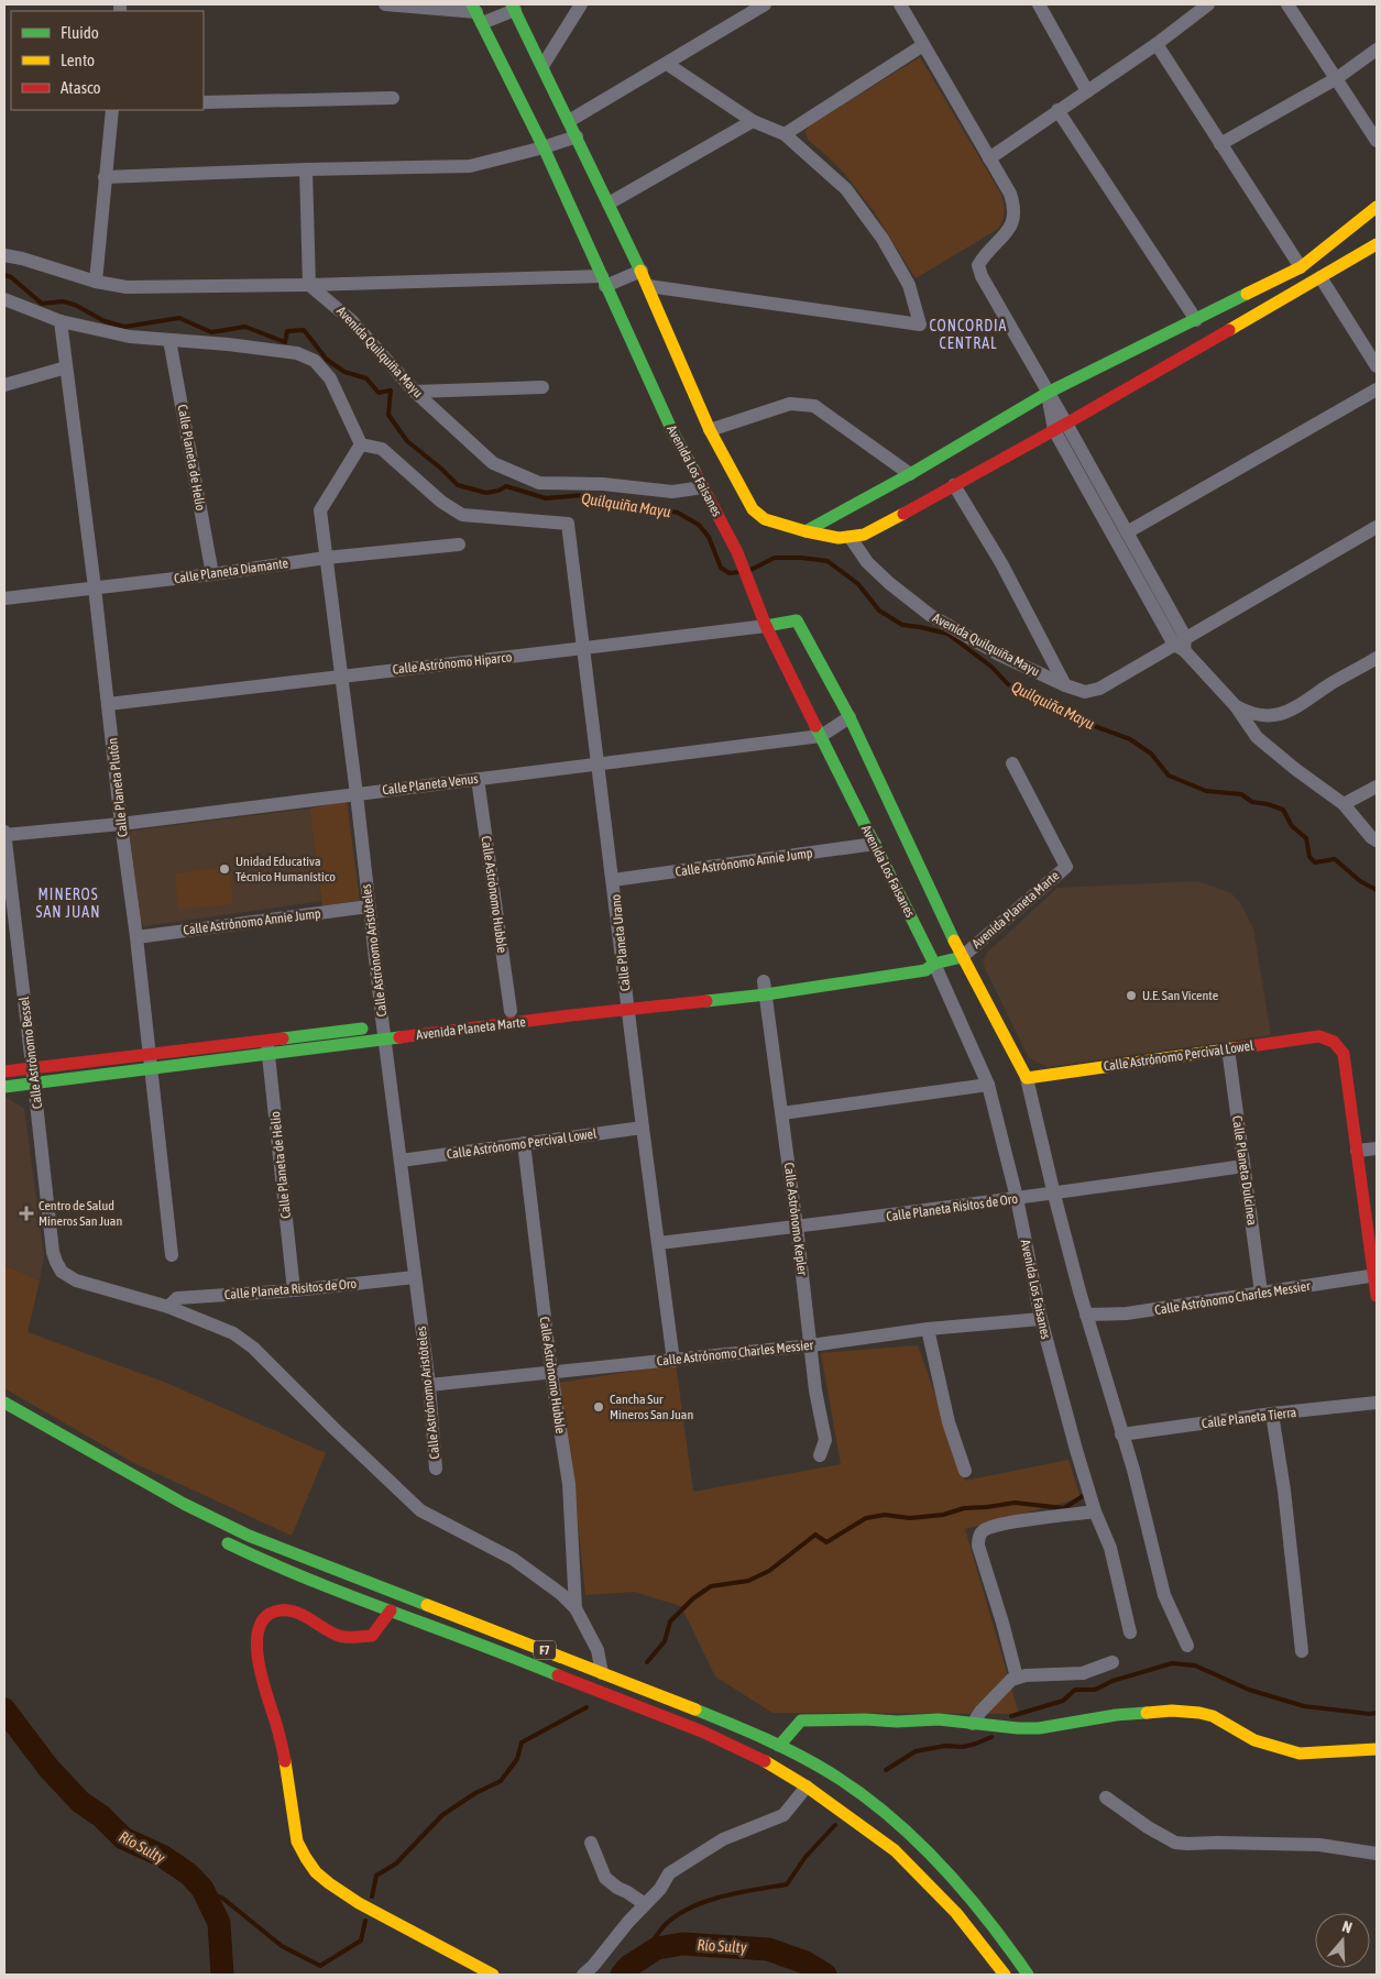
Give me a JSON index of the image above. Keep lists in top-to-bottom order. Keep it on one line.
{"streets":{"main road":["Avenida Los Faisanes","Calle Astrónomo Hiparco","Avenida Planeta Marte","Calle Astrónomo Percival Lowel","F7"],"street":["Avenida Quilquiña Mayu","Calle Planeta de Helio","Calle Planeta Diamante","Calle Planeta Venus","Calle Planeta Plutón","Calle Astrónomo Annie Jump","Calle Astrónomo Hubble","Calle Planeta Urano","Calle Astrónomo Aristóteles","Calle Astrónomo Bessel","Calle Planeta Dulcinea","Calle Planeta Risitos de Oro","Calle Astrónomo Kepler","Calle Astrónomo Charles Messier","Calle Planeta Tierra"]},"crossings":[["Avenida Quilquiña Mayu","Avenida Los Faisanes"],["Calle Planeta de Helio","Calle Planeta Diamante"],["Calle Planeta de Helio","Avenida Planeta Marte"],["Calle Planeta de Helio","Calle Planeta Risitos de Oro"],["Avenida Los Faisanes","Calle Astrónomo Hiparco"],["Avenida Los Faisanes","Calle Planeta Venus"],["Avenida Los Faisanes","Calle Astrónomo Annie Jump"],["Avenida Los Faisanes","Avenida Planeta Marte"],["Avenida Los Faisanes","Calle Planeta Risitos de Oro"],["Avenida Los Faisanes","Calle Astrónomo Charles Messier"],["Calle Planeta Diamante","Calle Planeta Plutón"],["Calle Planeta Diamante","Calle Astrónomo Aristóteles"],["Calle Astrónomo Hiparco","Calle Planeta Venus"],["Calle Astrónomo Hiparco","Calle Planeta Plutón"],["Calle Astrónomo Hiparco","Calle Planeta Urano"],["Calle Astrónomo Hiparco","Calle Astrónomo Aristóteles"],["Calle Planeta Venus","Calle Planeta Plutón"],["Calle Planeta Venus","Calle Astrónomo Hubble"],["Calle Planeta Venus","Calle Planeta Urano"],["Calle Planeta Venus","Calle Astrónomo Aristóteles"],["Calle Planeta Venus","Calle Astrónomo Bessel"],["Calle Planeta Plutón","Calle Astrónomo Annie Jump"],["Calle Planeta Plutón","Avenida Planeta Marte"],["Calle Astrónomo Annie Jump","Calle Planeta Urano"],["Calle Astrónomo Annie Jump","Calle Astrónomo Aristóteles"],["Calle Astrónomo Hubble","Avenida Planeta Marte"],["Calle Astrónomo Hubble","Calle Astrónomo Percival Lowel"],["Calle Astrónomo Hubble","Calle Astrónomo Charles Messier"],["Avenida Planeta Marte","Calle Planeta Urano"],["Avenida Planeta Marte","Calle Astrónomo Aristóteles"],["Avenida Planeta Marte","Calle Astrónomo Bessel"],["Avenida Planeta Marte","Calle Astrónomo Kepler"],["Calle Planeta Urano","Calle Astrónomo Aristóteles"],["Calle Planeta Urano","Calle Astrónomo Percival Lowel"],["Calle Planeta Urano","Calle Planeta Risitos de Oro"],["Calle Planeta Urano","Calle Astrónomo Charles Messier"],["Calle Astrónomo Aristóteles","Calle Astrónomo Percival Lowel"],["Calle Astrónomo Aristóteles","Calle Planeta Risitos de Oro"],["Calle Astrónomo Aristóteles","Calle Astrónomo Charles Messier"],["Calle Astrónomo Bessel","Calle Planeta Risitos de Oro"],["Calle Astrónomo Percival Lowel","Calle Planeta Dulcinea"],["Calle Planeta Dulcinea","Calle Planeta Risitos de Oro"],["Calle Planeta Dulcinea","Calle Astrónomo Charles Messier"],["Calle Planeta Risitos de Oro","Calle Astrónomo Kepler"],["Calle Astrónomo Kepler","Calle Astrónomo Charles Messier"]],"districts":["CONCORDIA CENTRAL","MINEROS SAN JUAN"],"water":["Quilquiña Mayu","Río Sulty"],"places":{"other":["Unidad Educativa Técnico Humanístico","U.E. San Vicente","Cancha Sur Mineros San Juan"],"health":["Centro de Salud Mineros San Juan"]},"legend":["Fluido","Lento","Atasco"],"north":"top"}
